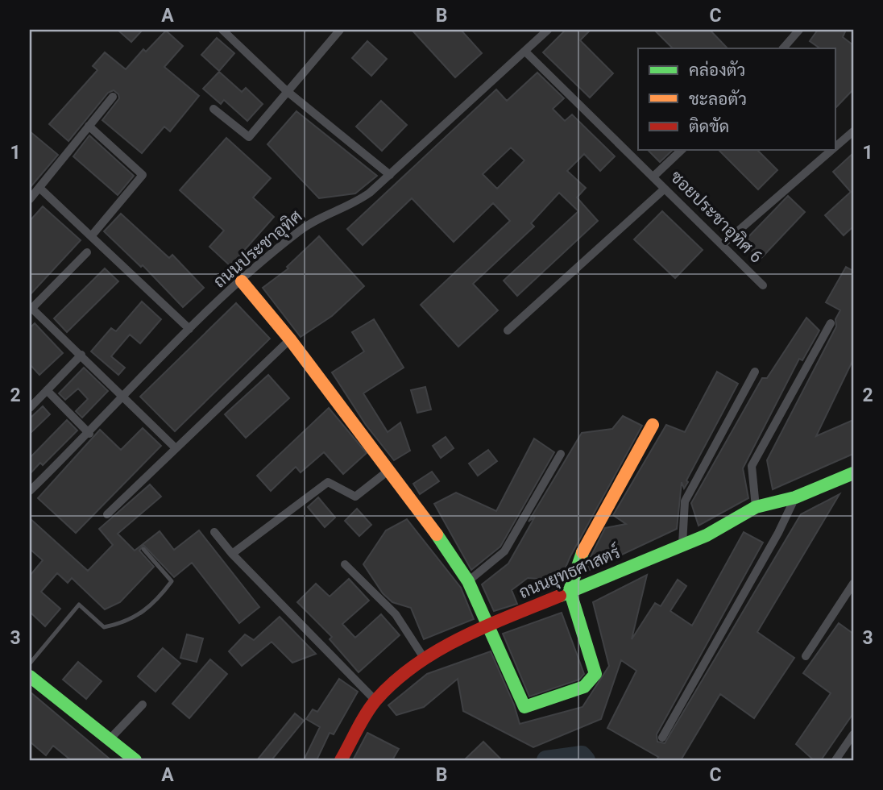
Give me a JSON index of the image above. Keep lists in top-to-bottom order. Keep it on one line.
{"streets":{"street":["ซอยประชาอุทิศ 6","ถนนประชาอุทิศ","ถนนยุทธศาสตร์"]},"crossings":[["ซอยประชาอุทิศ 6","ถนนประชาอุทิศ"]],"legend":["คล่องตัว","ชะลอตัว","ติดขัด"],"grid":{"columns":["A","B","C"],"rows":["1","2","3"]}}
